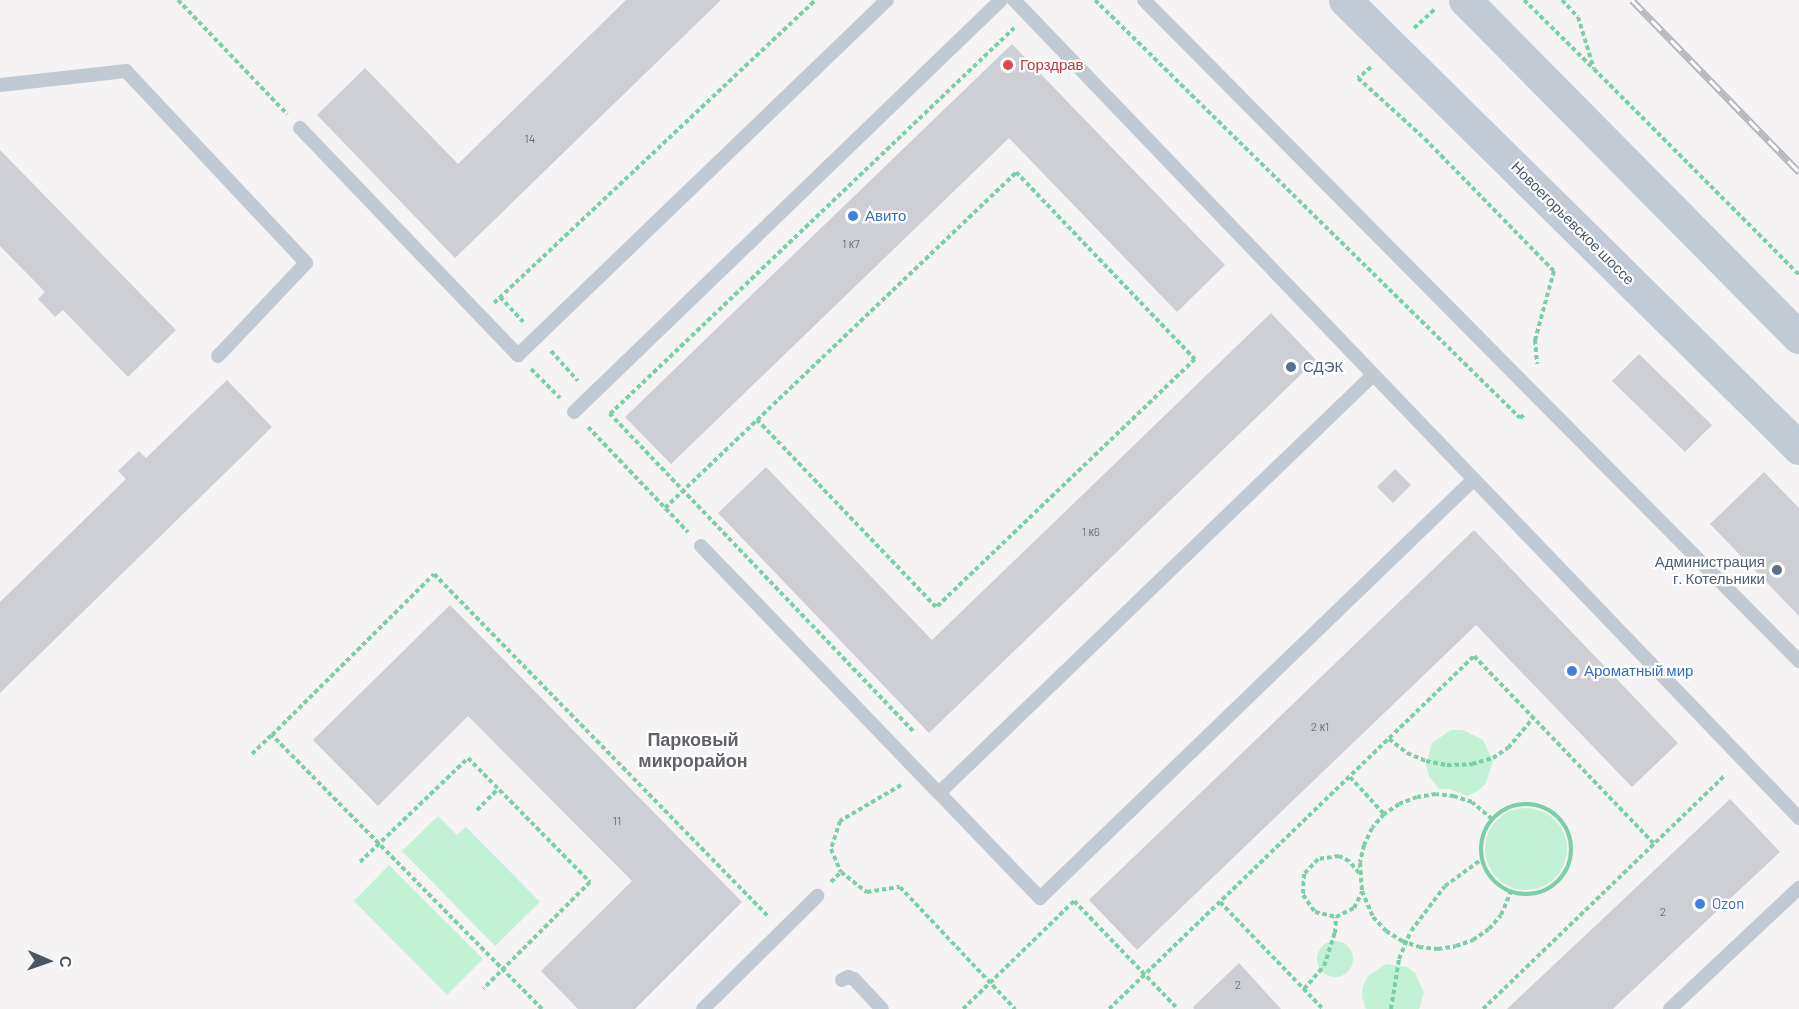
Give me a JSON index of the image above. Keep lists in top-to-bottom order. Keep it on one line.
{"streets":{"main road":["Новоегорьевское шоссе"]},"districts":["Парковый микрорайон"],"places":["Горздрав","Авито","СДЭК","Администрация г. Котельники","Ароматный мир","Ozon"],"house_numbers":["14","1 к7","1 к6","2 к1","11","2","2"],"north":"right"}
